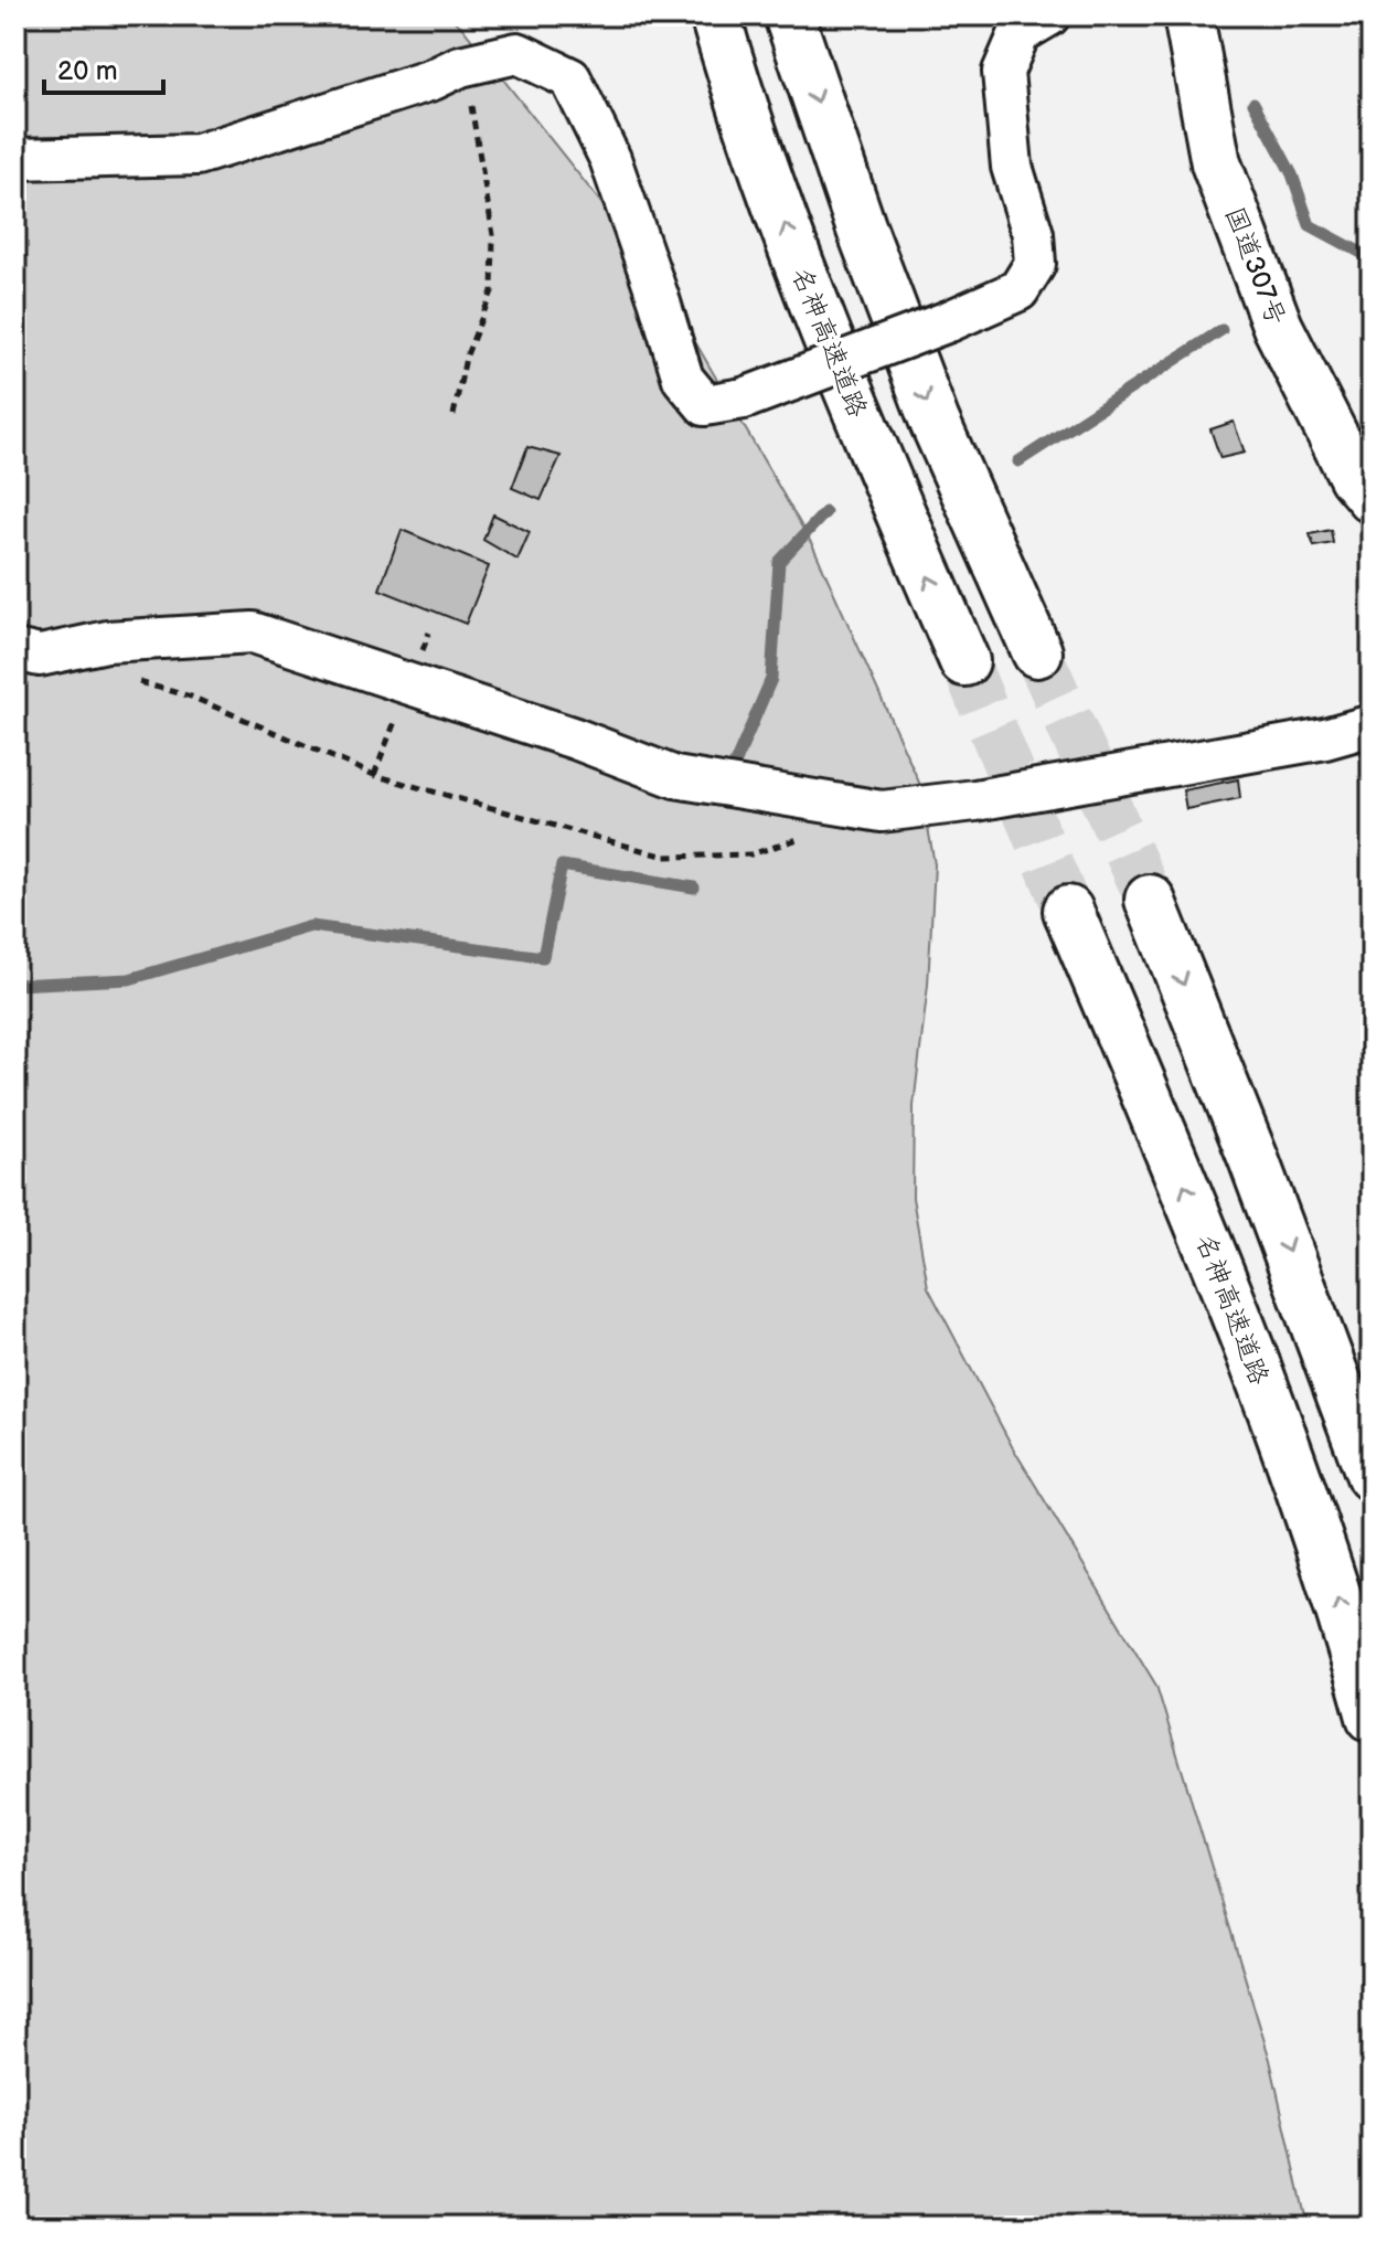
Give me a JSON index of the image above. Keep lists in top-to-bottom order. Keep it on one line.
{"streets":{"highway":["国道307号","名神高速道路"]},"scale_bar":"20 m"}
